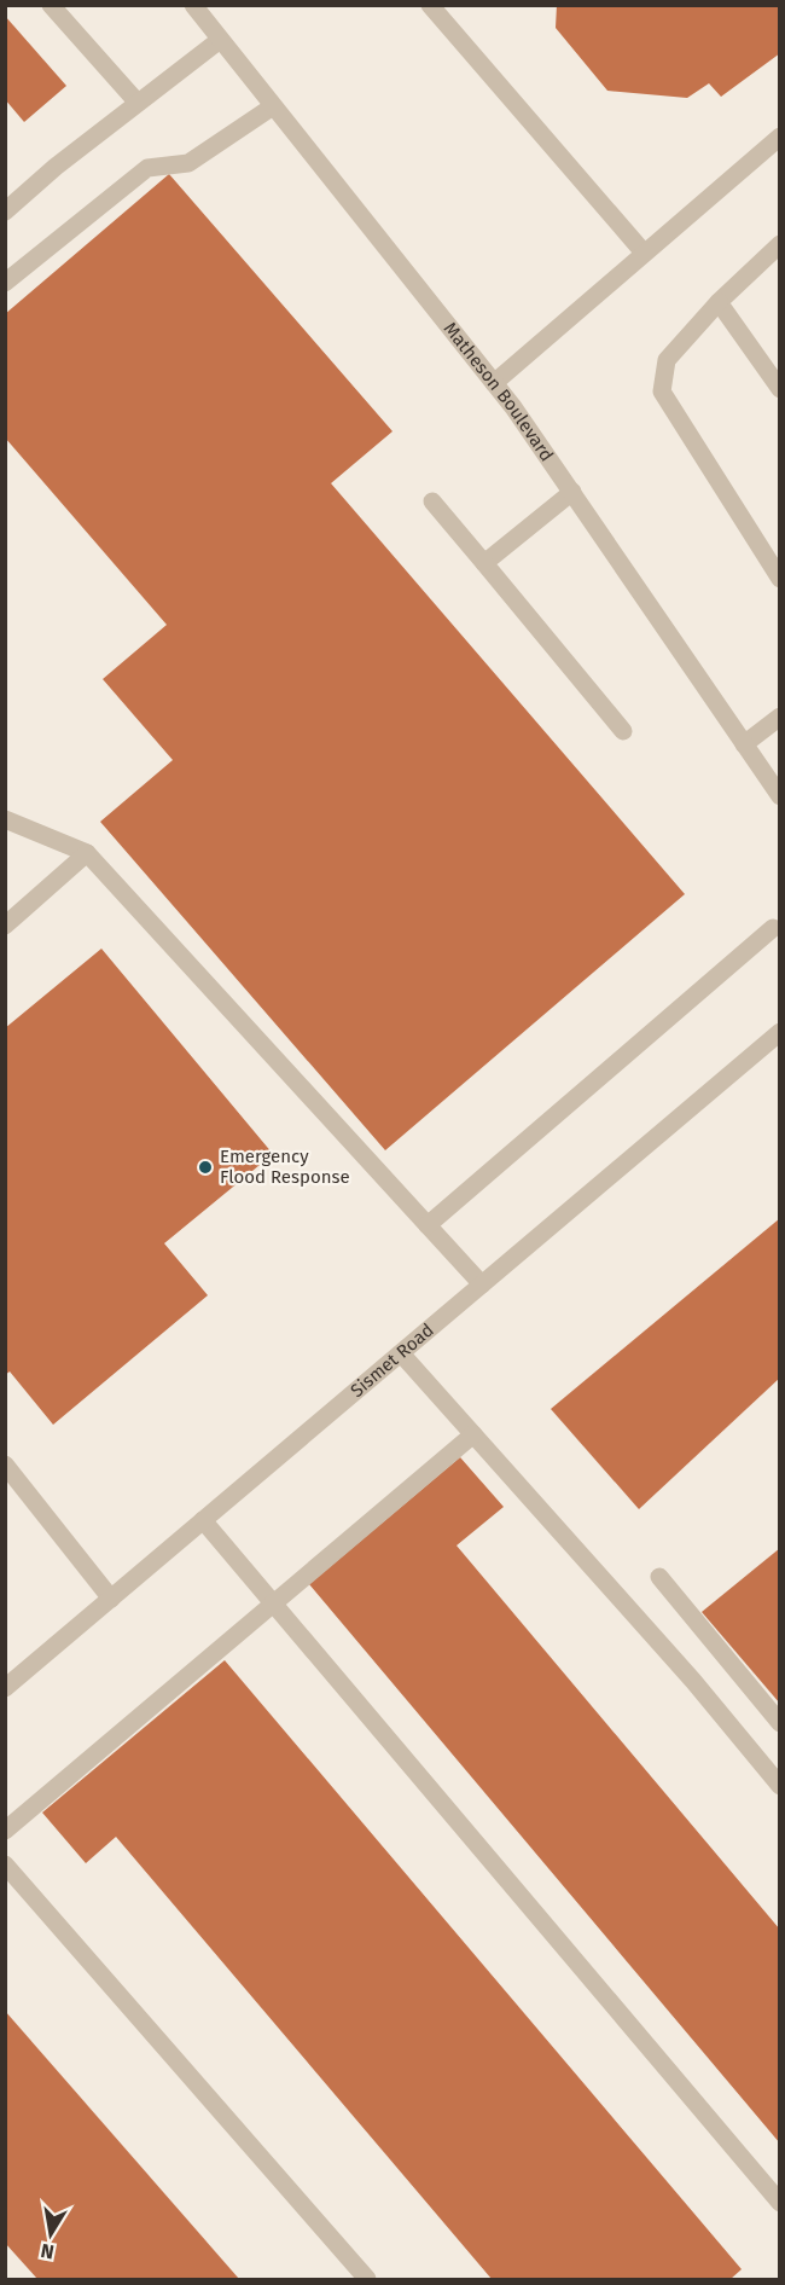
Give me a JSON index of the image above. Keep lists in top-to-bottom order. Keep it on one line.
{"streets":{"street":["Matheson Boulevard","Sismet Road"]},"places":["Emergency Flood Response"],"north":"bottom"}
